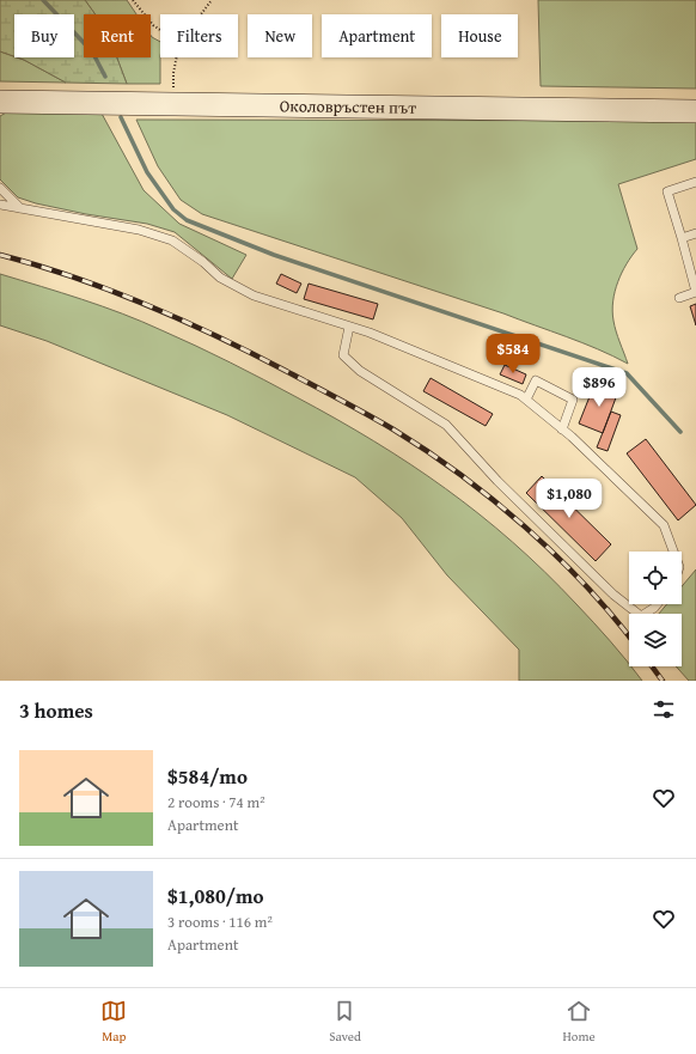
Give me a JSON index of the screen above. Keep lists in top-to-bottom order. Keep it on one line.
{"streets":{"main road":["Околовръстен път"]},"page":{"chip":["Buy","Rent","Filters","New","Apartment","House"],"price":["$584","$896","$1,080"],"heading":"3 homes","list":[{"name":"$584/mo","note":"2 rooms · 74 m² · Apartment"},{"name":"$1,080/mo","note":"3 rooms · 116 m² · Apartment"}],"tabs":["Map","Saved","Home"]}}
